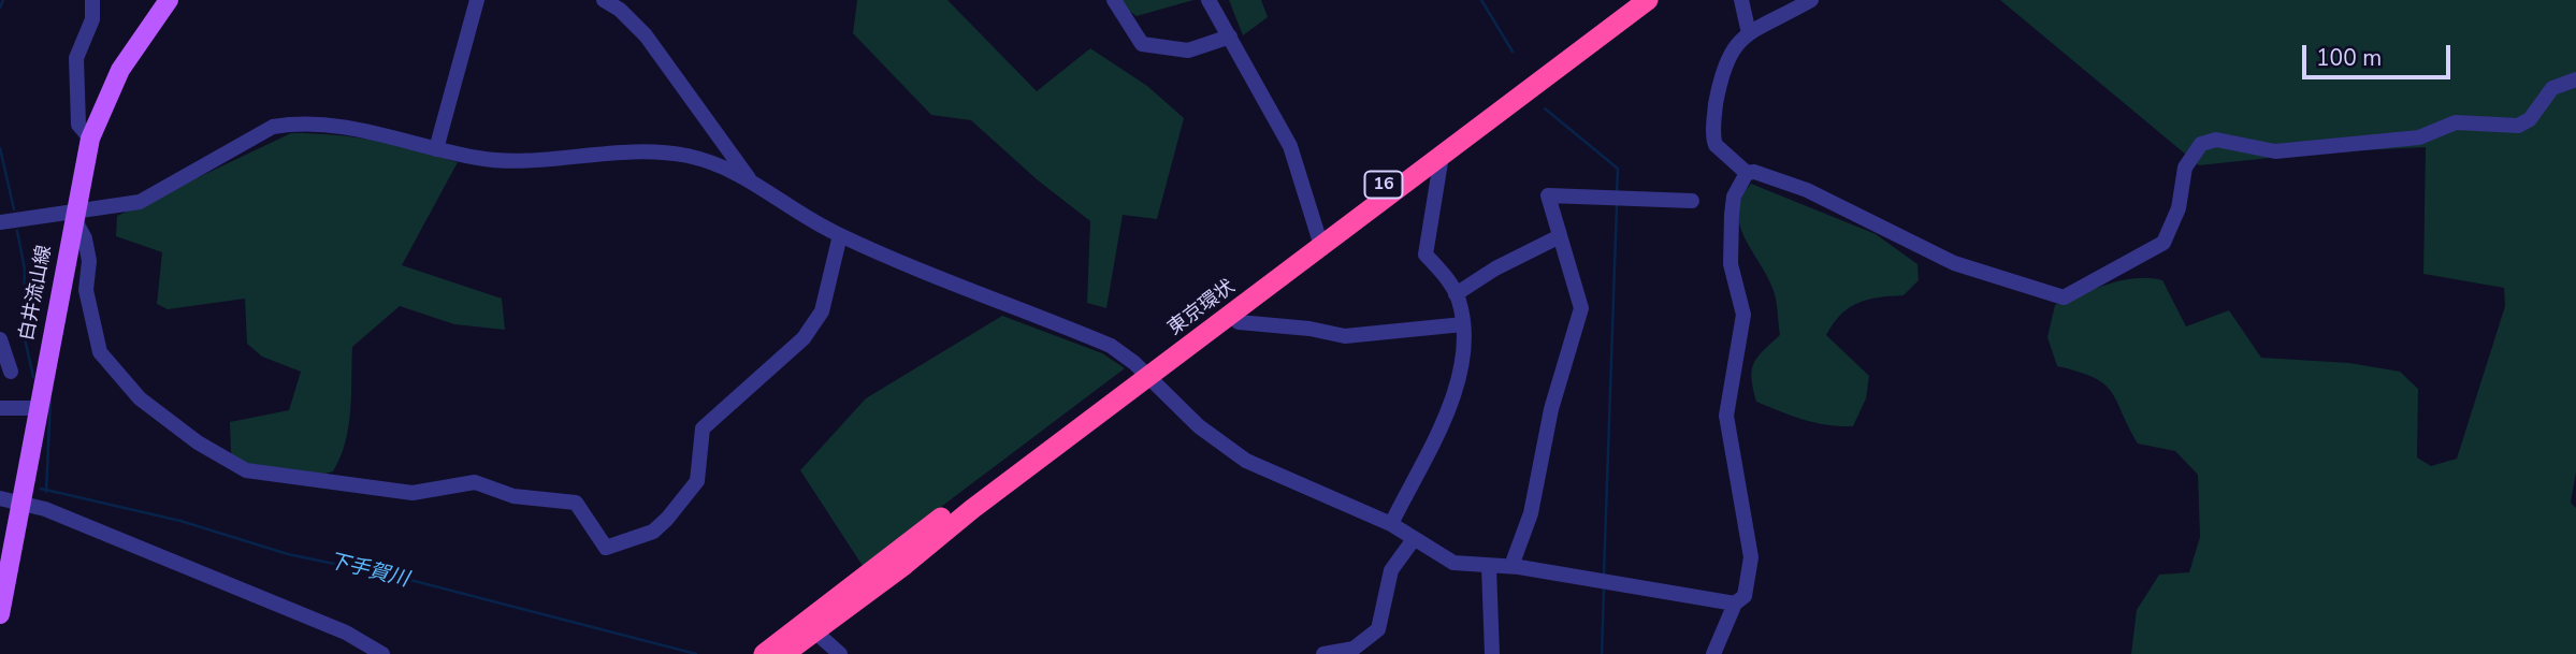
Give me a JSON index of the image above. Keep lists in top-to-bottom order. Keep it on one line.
{"streets":{"highway":["16","東京環状"],"main road":["白井流山線"]},"water":["下手賀川"],"scale_bar":"100 m"}
